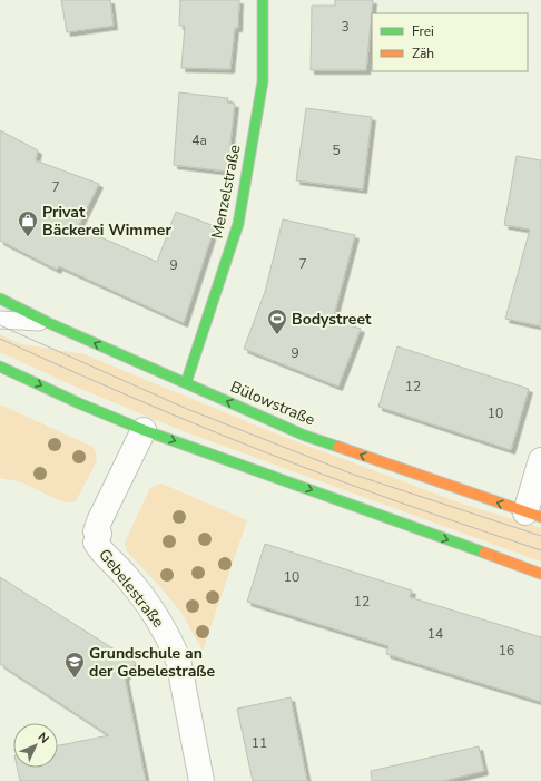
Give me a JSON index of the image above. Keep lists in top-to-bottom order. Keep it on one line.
{"streets":{"main road":["Menzelstraße","Bülowstraße"],"street":["Gebelestraße"]},"crossings":[["Menzelstraße","Bülowstraße"]],"places":{"shop":["Privat Bäckerei Wimmer"],"sports":["Bodystreet"],"school or university":["Grundschule an der Gebelestraße"]},"house_numbers":["3","4a","5","7","7","9","9","12","10","10","12","14","16","11"],"legend":["Frei","Zäh"],"north":"top right"}
